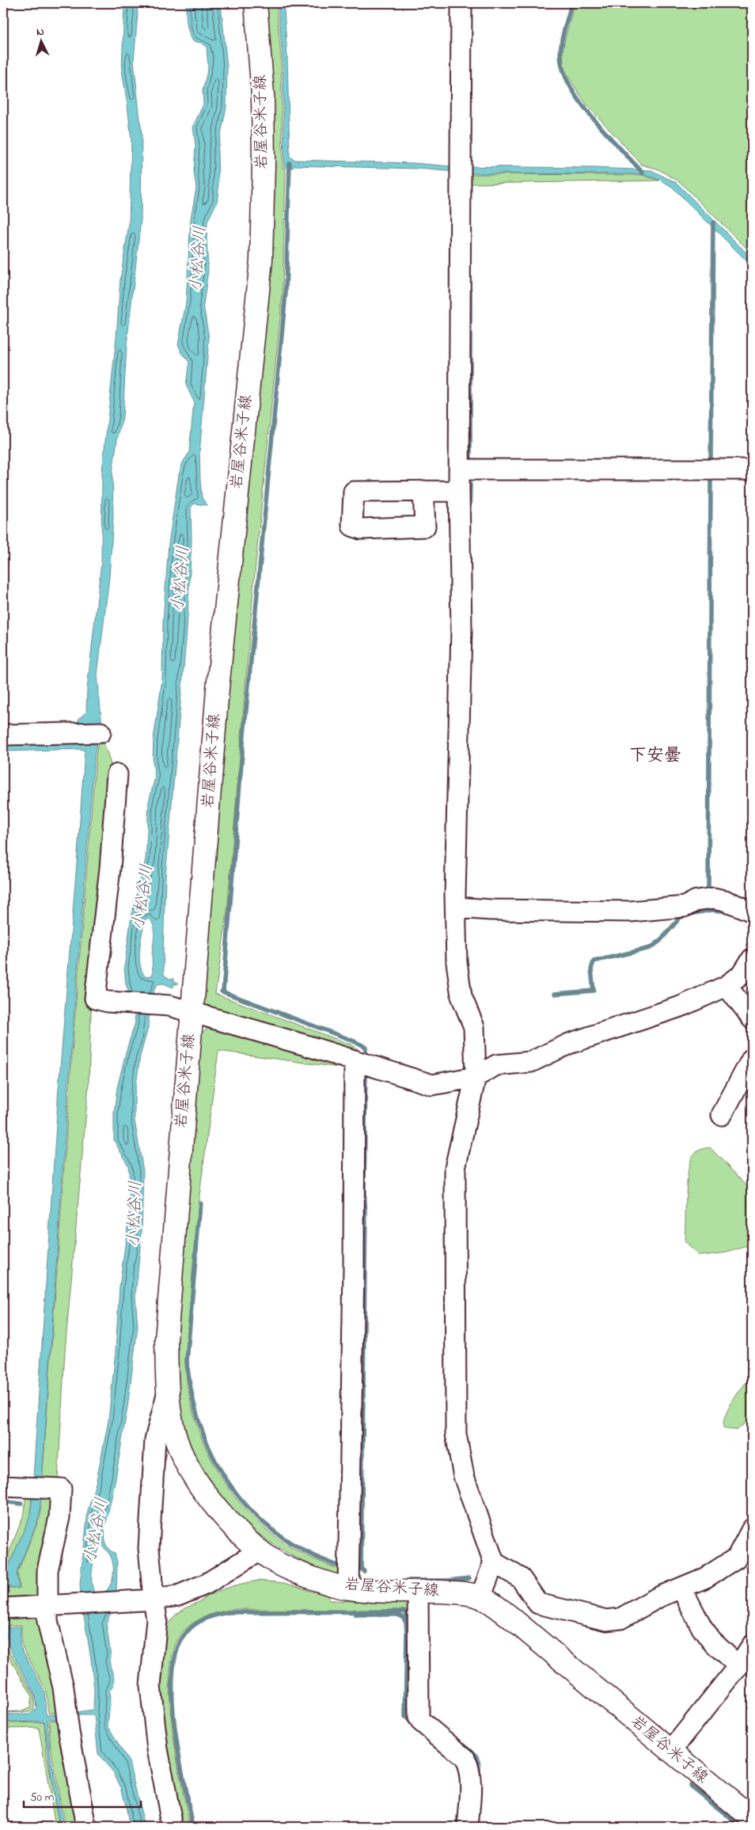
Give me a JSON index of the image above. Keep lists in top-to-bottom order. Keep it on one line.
{"streets":{"main road":["岩屋谷米子線"]},"districts":["下安曇"],"water":["小松谷川"],"scale_bar":"50 m","north":"top"}
